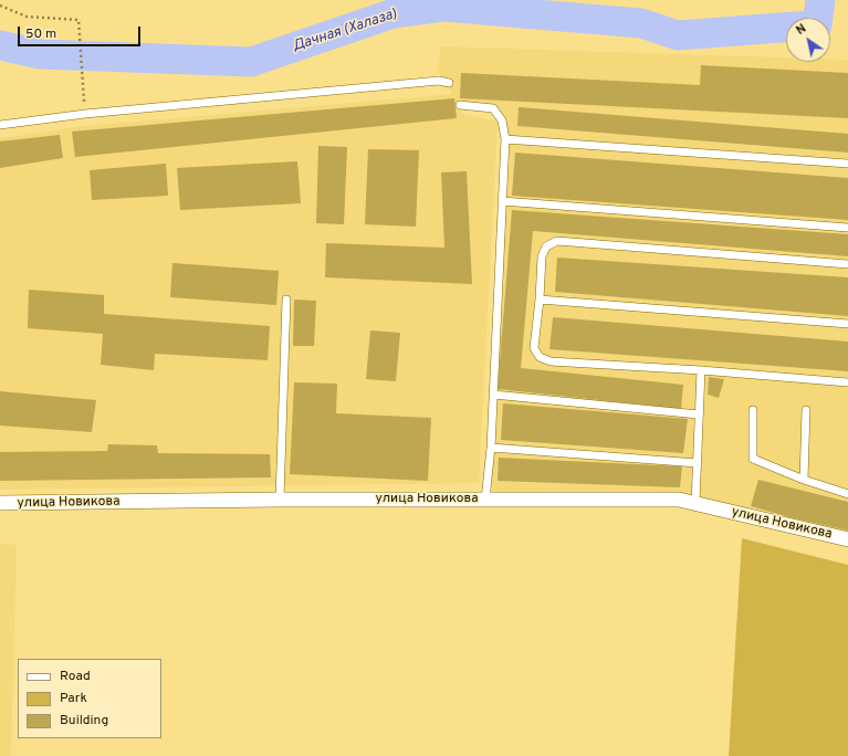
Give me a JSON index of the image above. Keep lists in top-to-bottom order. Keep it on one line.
{"streets":{"street":["улица Новикова"]},"water":["Дачная (Халаза)"],"legend":["Road","Park","Building"],"scale_bar":"50 m","north":"top left"}
